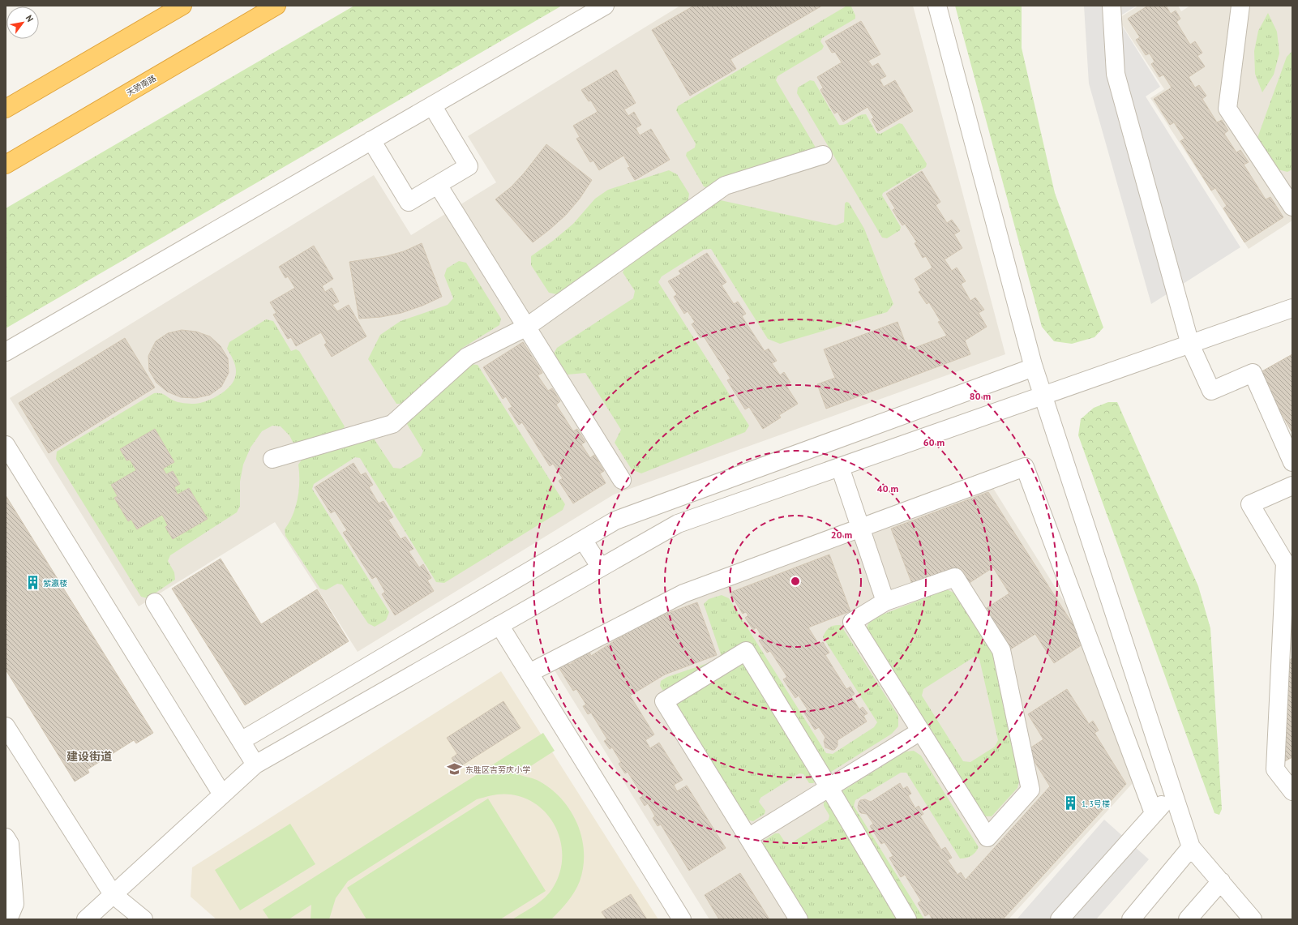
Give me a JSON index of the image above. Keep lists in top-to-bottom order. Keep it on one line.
{"streets":{"highway":["天骄南路"]},"districts":["建设街道"],"places":{"building":["紫瀛楼","1, 3号楼"],"school or university":["东胜区吉劳庆小学"]},"north":"top right","rings":["80 m","60 m","40 m","20 m"]}
